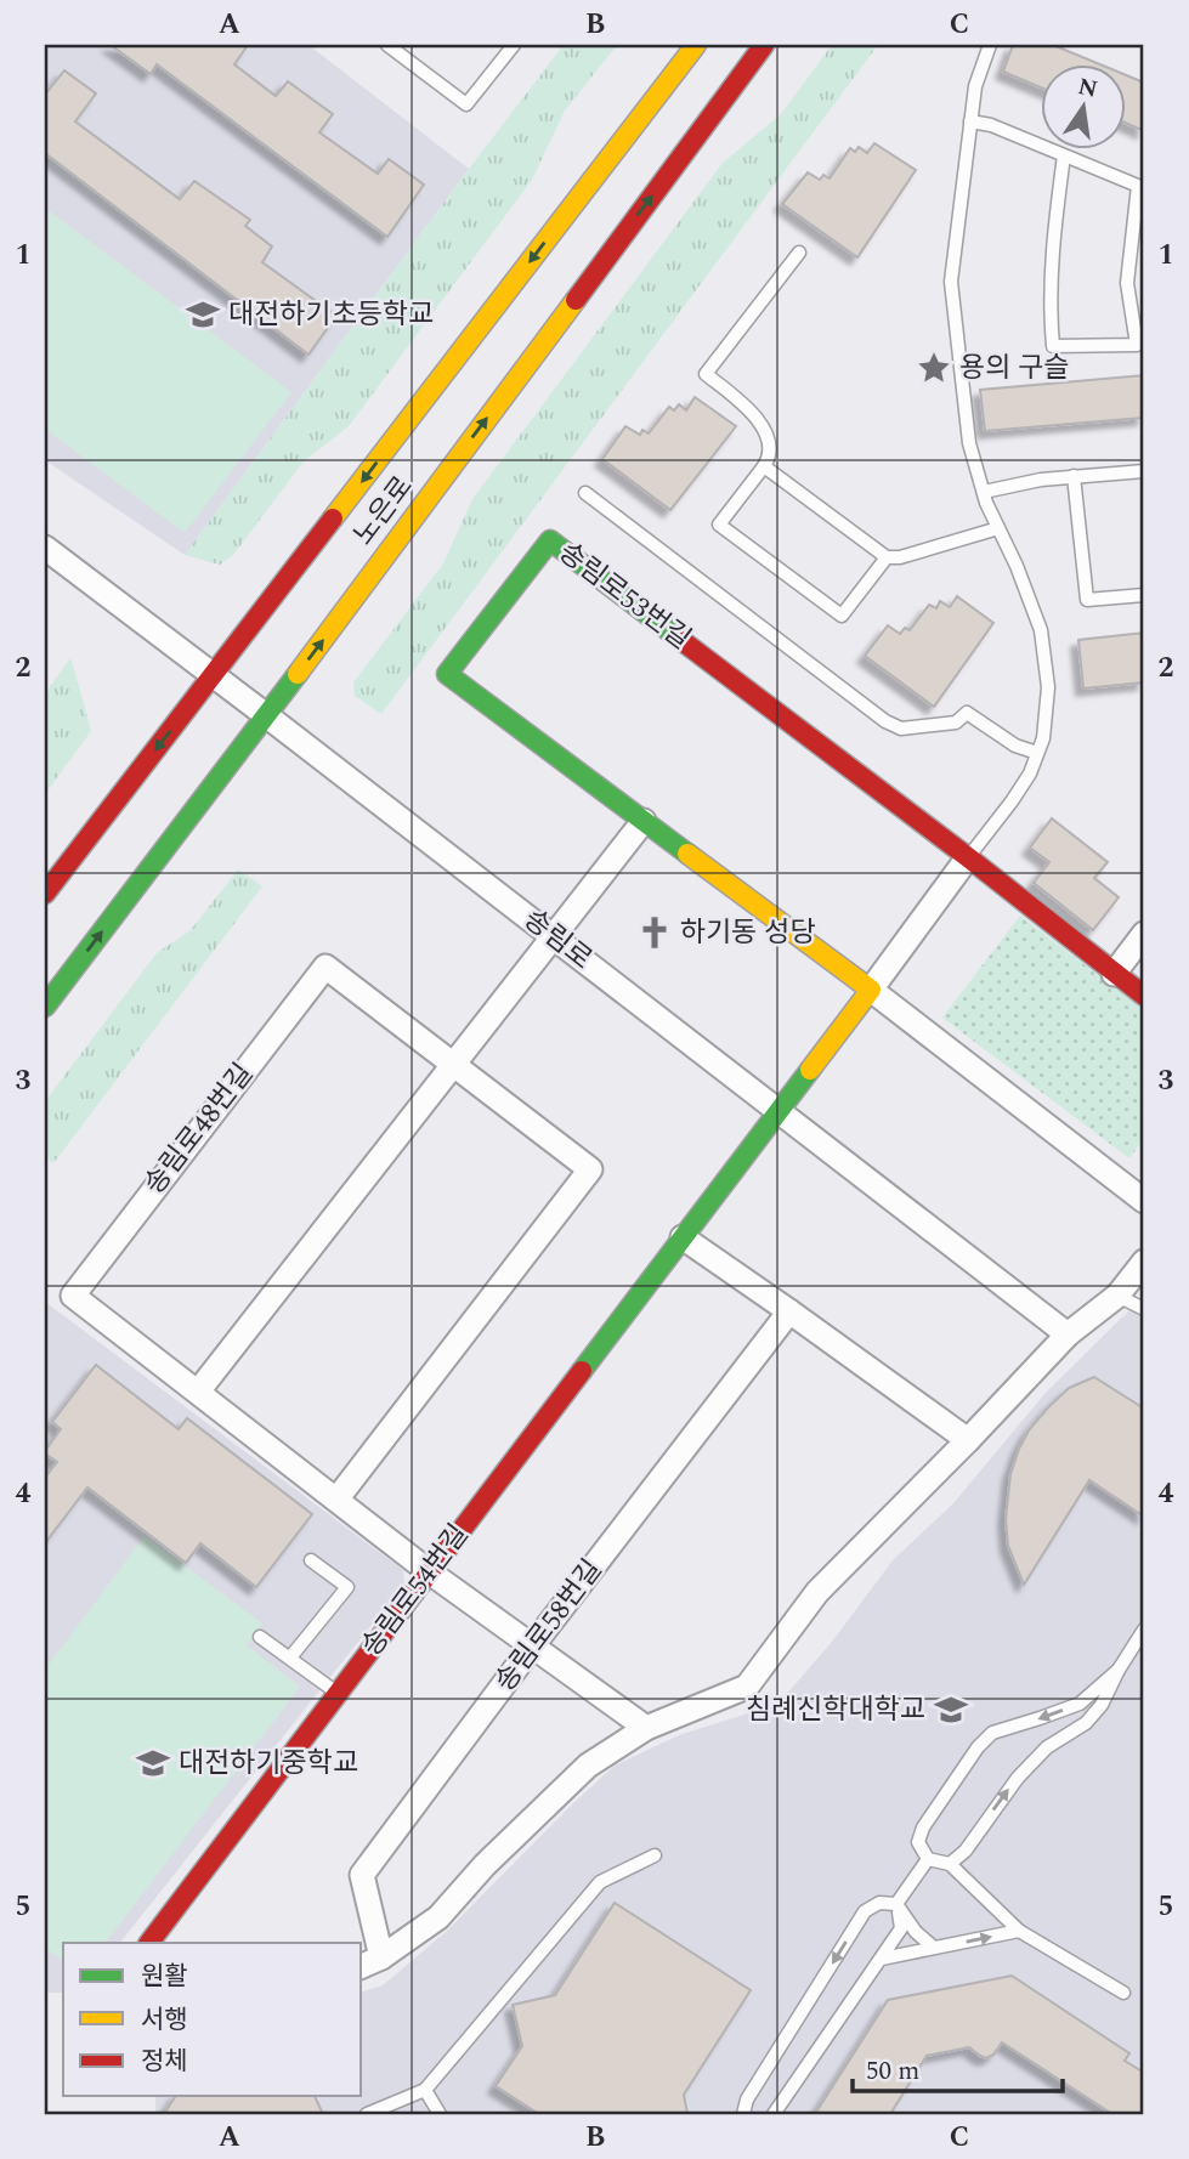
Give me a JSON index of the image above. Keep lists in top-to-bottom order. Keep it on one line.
{"streets":{"street":["노은로","송림로53번길","송림로","송림로48번길","송림로54번길","송림로58번길"]},"crossings":[["노은로","송림로"],["송림로","송림로54번길"],["송림로48번길","송림로54번길"],["송림로48번길","송림로58번길"]],"places":{"school or university":["대전하기초등학교","침례신학대학교","대전하기중학교"],"place":["용의 구슬"],"church":["하기동 성당"]},"legend":["원활","서행","정체"],"scale_bar":"50 m","north":"top","grid":{"columns":["A","B","C"],"rows":["1","2","3","4","5"]}}
